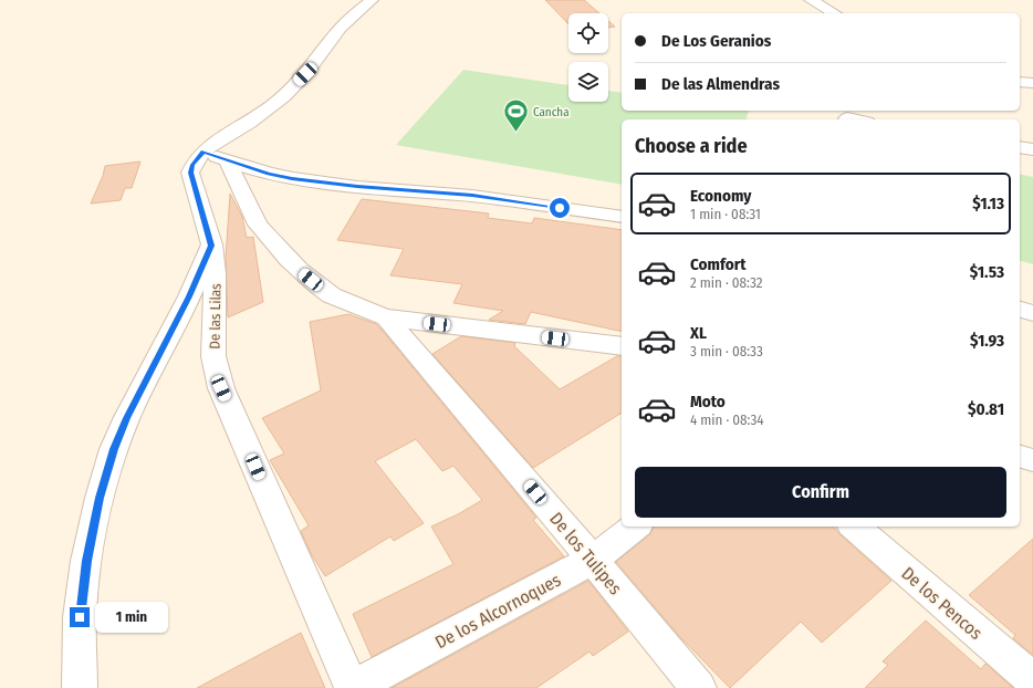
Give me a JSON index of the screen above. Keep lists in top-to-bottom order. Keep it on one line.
{"streets":{"street":["De las Lilas","De los Tulipes","De los Pencos","De los Alcornoques"]},"crossings":[["De las Lilas","De los Alcornoques"],["De los Tulipes","De los Alcornoques"]],"places":{"sports":["Cancha"]},"page":{"banner":["De Los Geranios","De las Almendras"],"heading":"Choose a ride","list":[{"name":"Economy","note":"1 min · 08:31","value":"$1.13"},{"name":"Comfort","note":"2 min · 08:32","value":"$1.53"},{"name":"XL","note":"3 min · 08:33","value":"$1.93"},{"name":"Moto","note":"4 min · 08:34","value":"$0.81"}],"buttons":"Confirm","bubble":"1 min"}}
